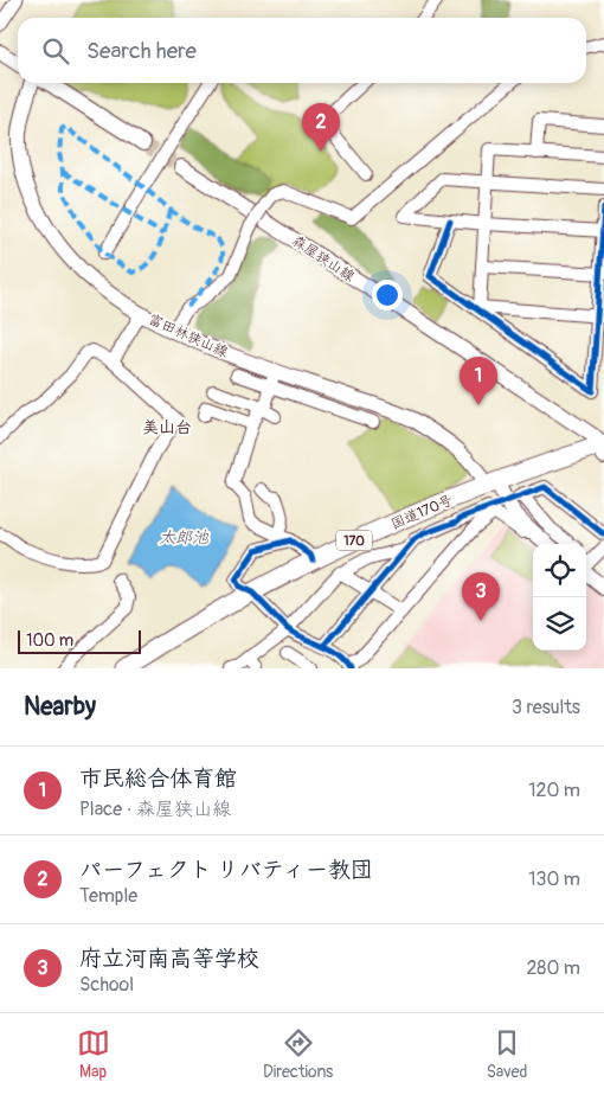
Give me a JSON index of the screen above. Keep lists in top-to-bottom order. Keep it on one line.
{"streets":{"highway":["国道170号","170"],"main road":["森屋狭山線","富田林狭山線"]},"crossings":[["森屋狭山線","国道170号"],["富田林狭山線","国道170号"]],"districts":["美山台"],"water":["太郎池"],"scale_bar":"100 m","page":{"search":"Search here","pins":["2","1","3"],"scale":"100 m","heading":["Nearby","3 results"],"list":[{"mark":"1","name":"市民総合体育館","note":"Place · 森屋狭山線","value":"120 m"},{"mark":"2","name":"パーフェクト リバティー教団","note":"Temple","value":"130 m"},{"mark":"3","name":"府立河南高等学校","note":"School","value":"280 m"}],"nav":["Map","Directions","Saved"]}}
